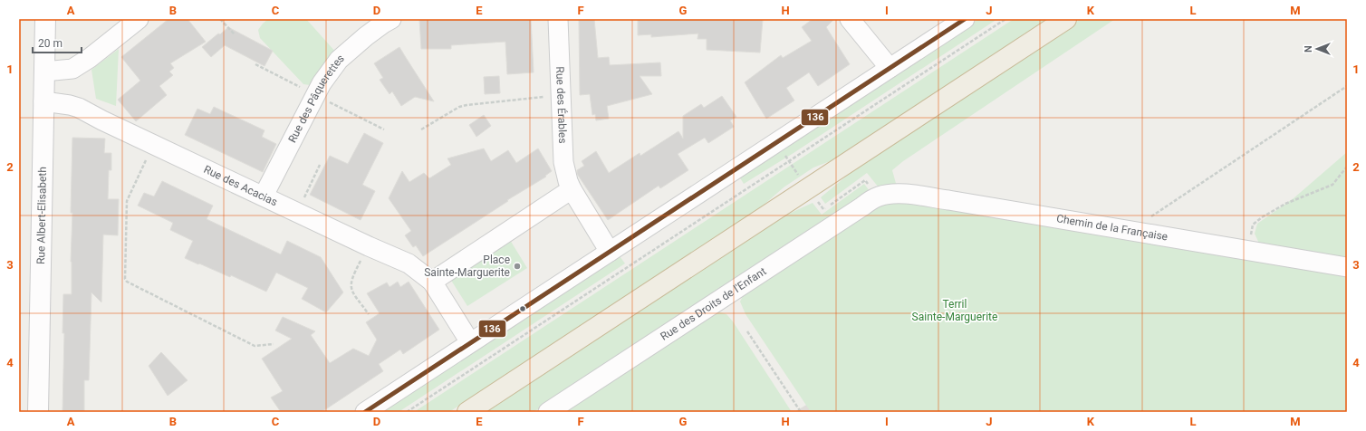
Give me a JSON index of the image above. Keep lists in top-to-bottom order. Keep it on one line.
{"streets":{"street":["Rue des Pâquerettes","Rue des Érables","Rue des Acacias","Rue Albert-Elisabeth","Chemin de la Française","Rue des Droits de l'Enfant"]},"crossings":[["Rue des Pâquerettes","Rue des Acacias"],["Rue des Acacias","Rue Albert-Elisabeth"],["Chemin de la Française","Rue des Droits de l'Enfant"]],"parks":["Terril Sainte-Marguerite"],"places":["Place Sainte-Marguerite"],"lines":["transit line 136"],"scale_bar":"20 m","north":"left","grid":{"columns":["A","B","C","D","E","F","G","H","I","J","K","L","M"],"rows":["1","2","3","4"]}}
